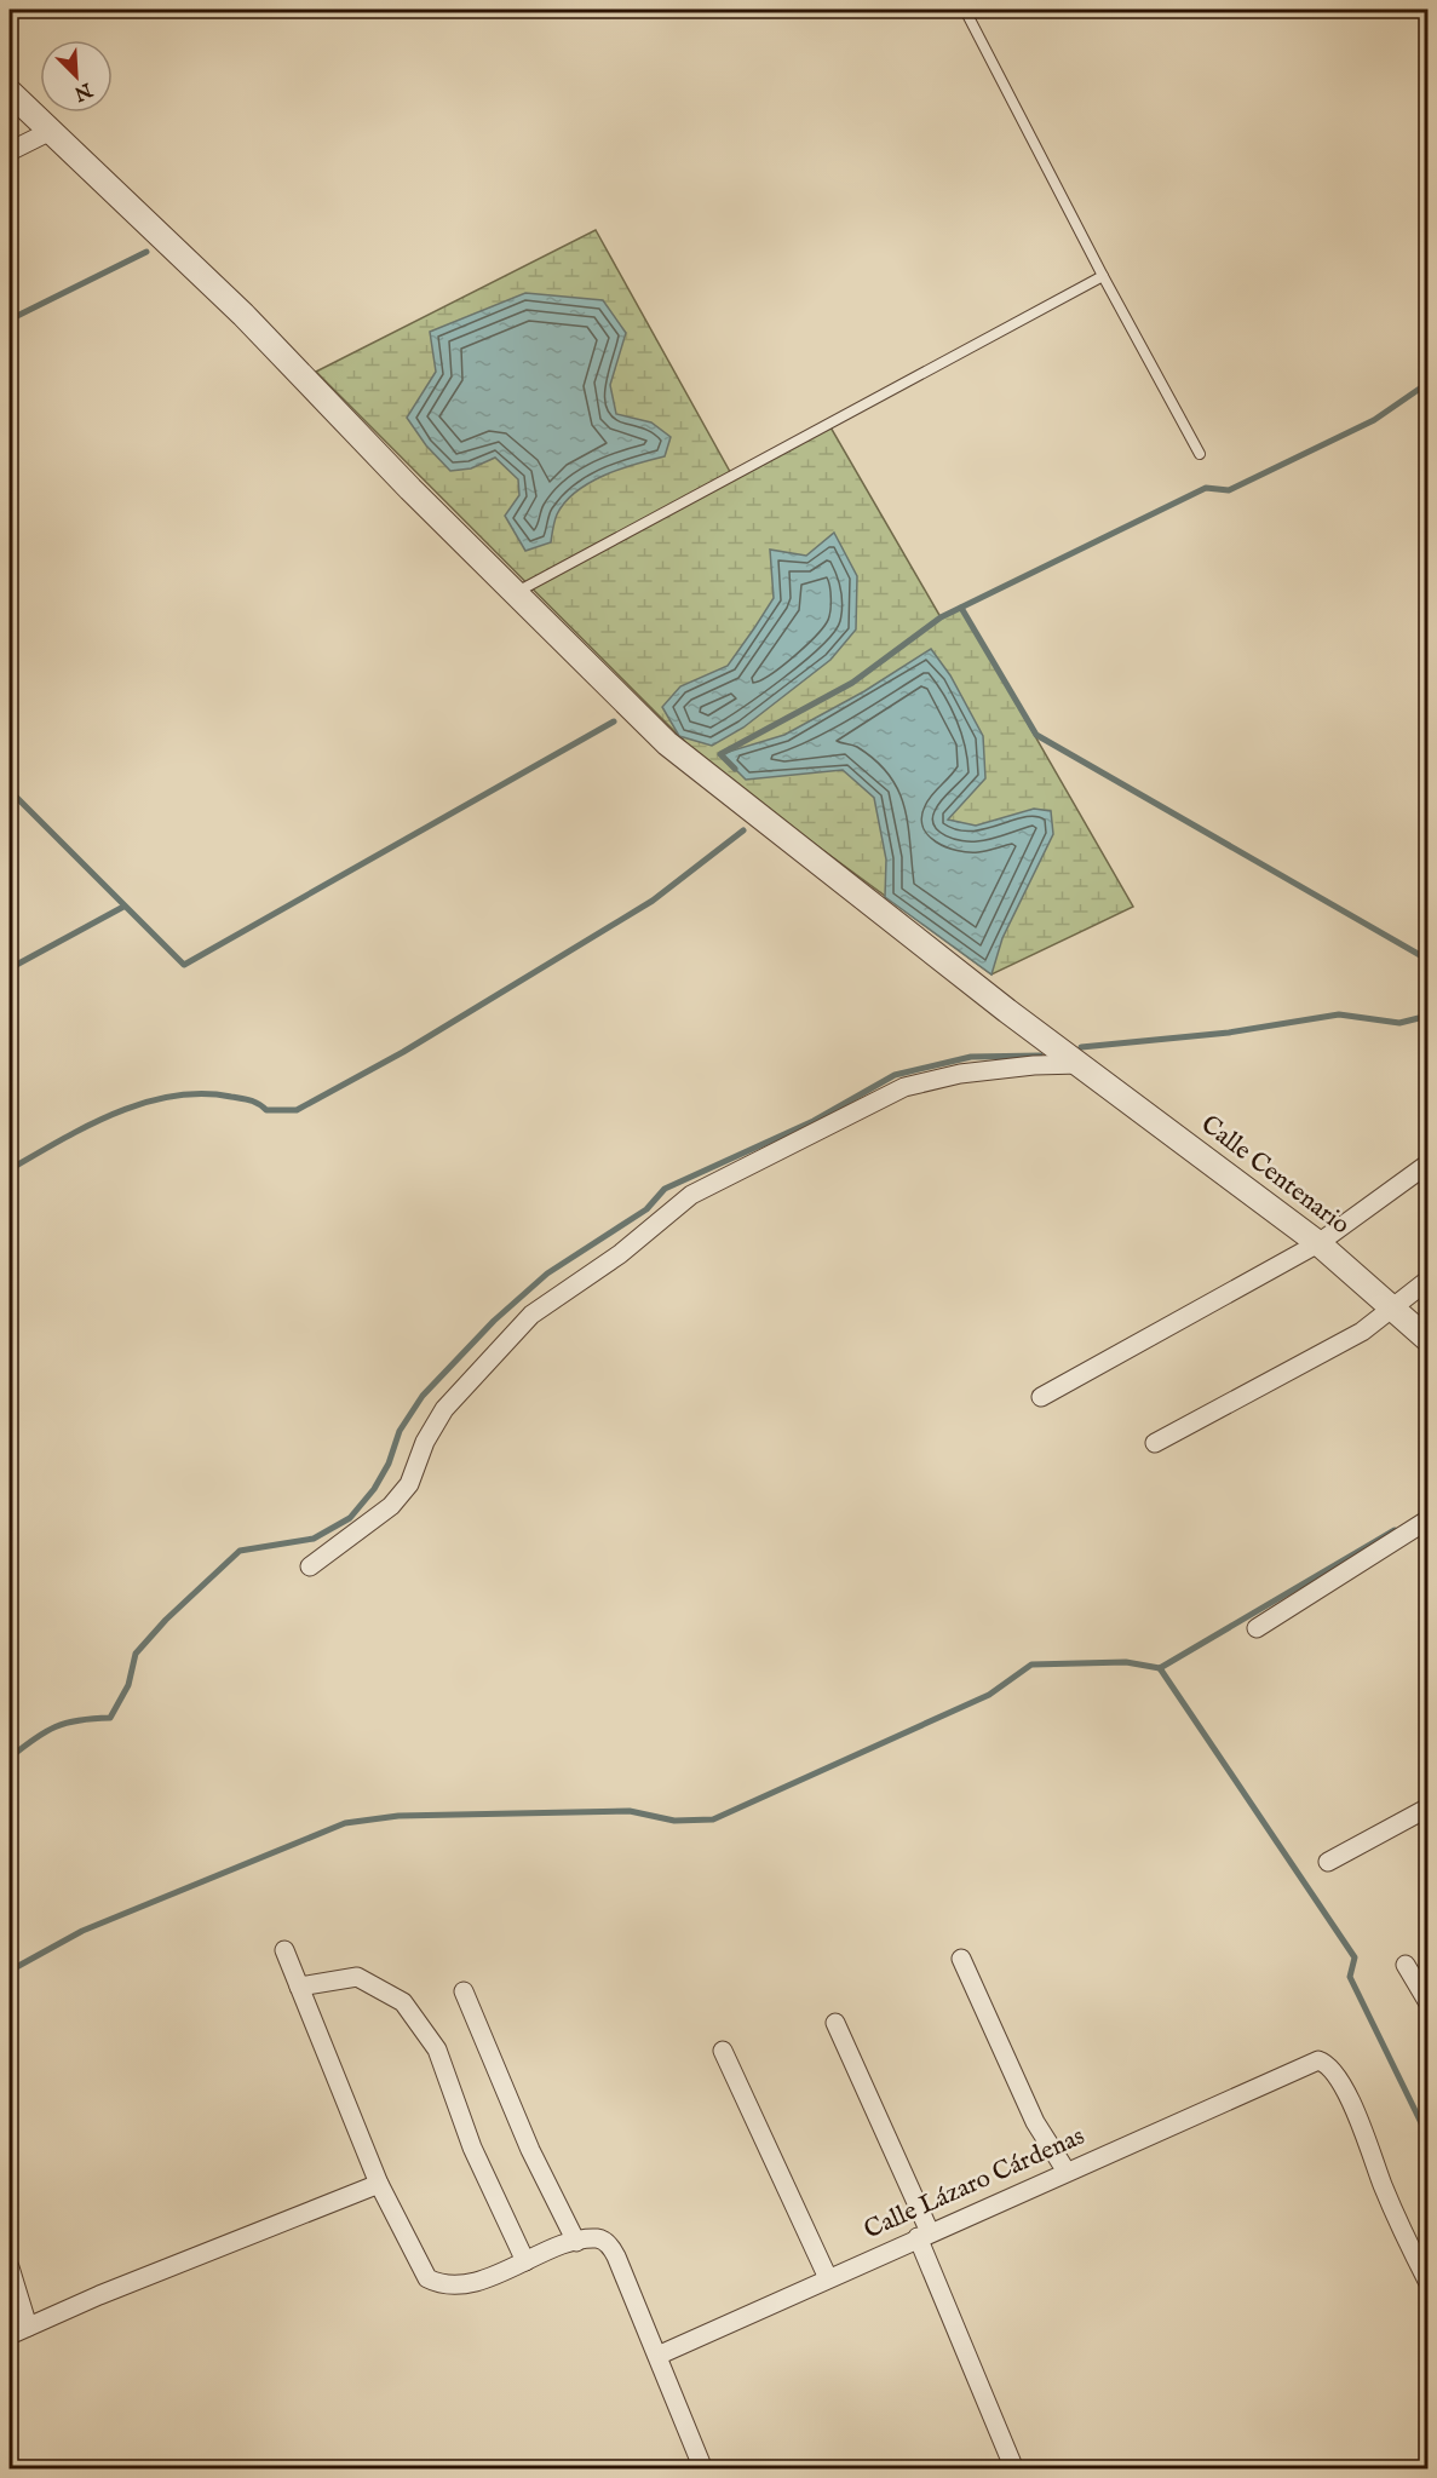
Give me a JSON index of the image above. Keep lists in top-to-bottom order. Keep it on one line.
{"streets":{"street":["Calle Centenario","Calle Lázaro Cárdenas"]},"north":"bottom right"}
